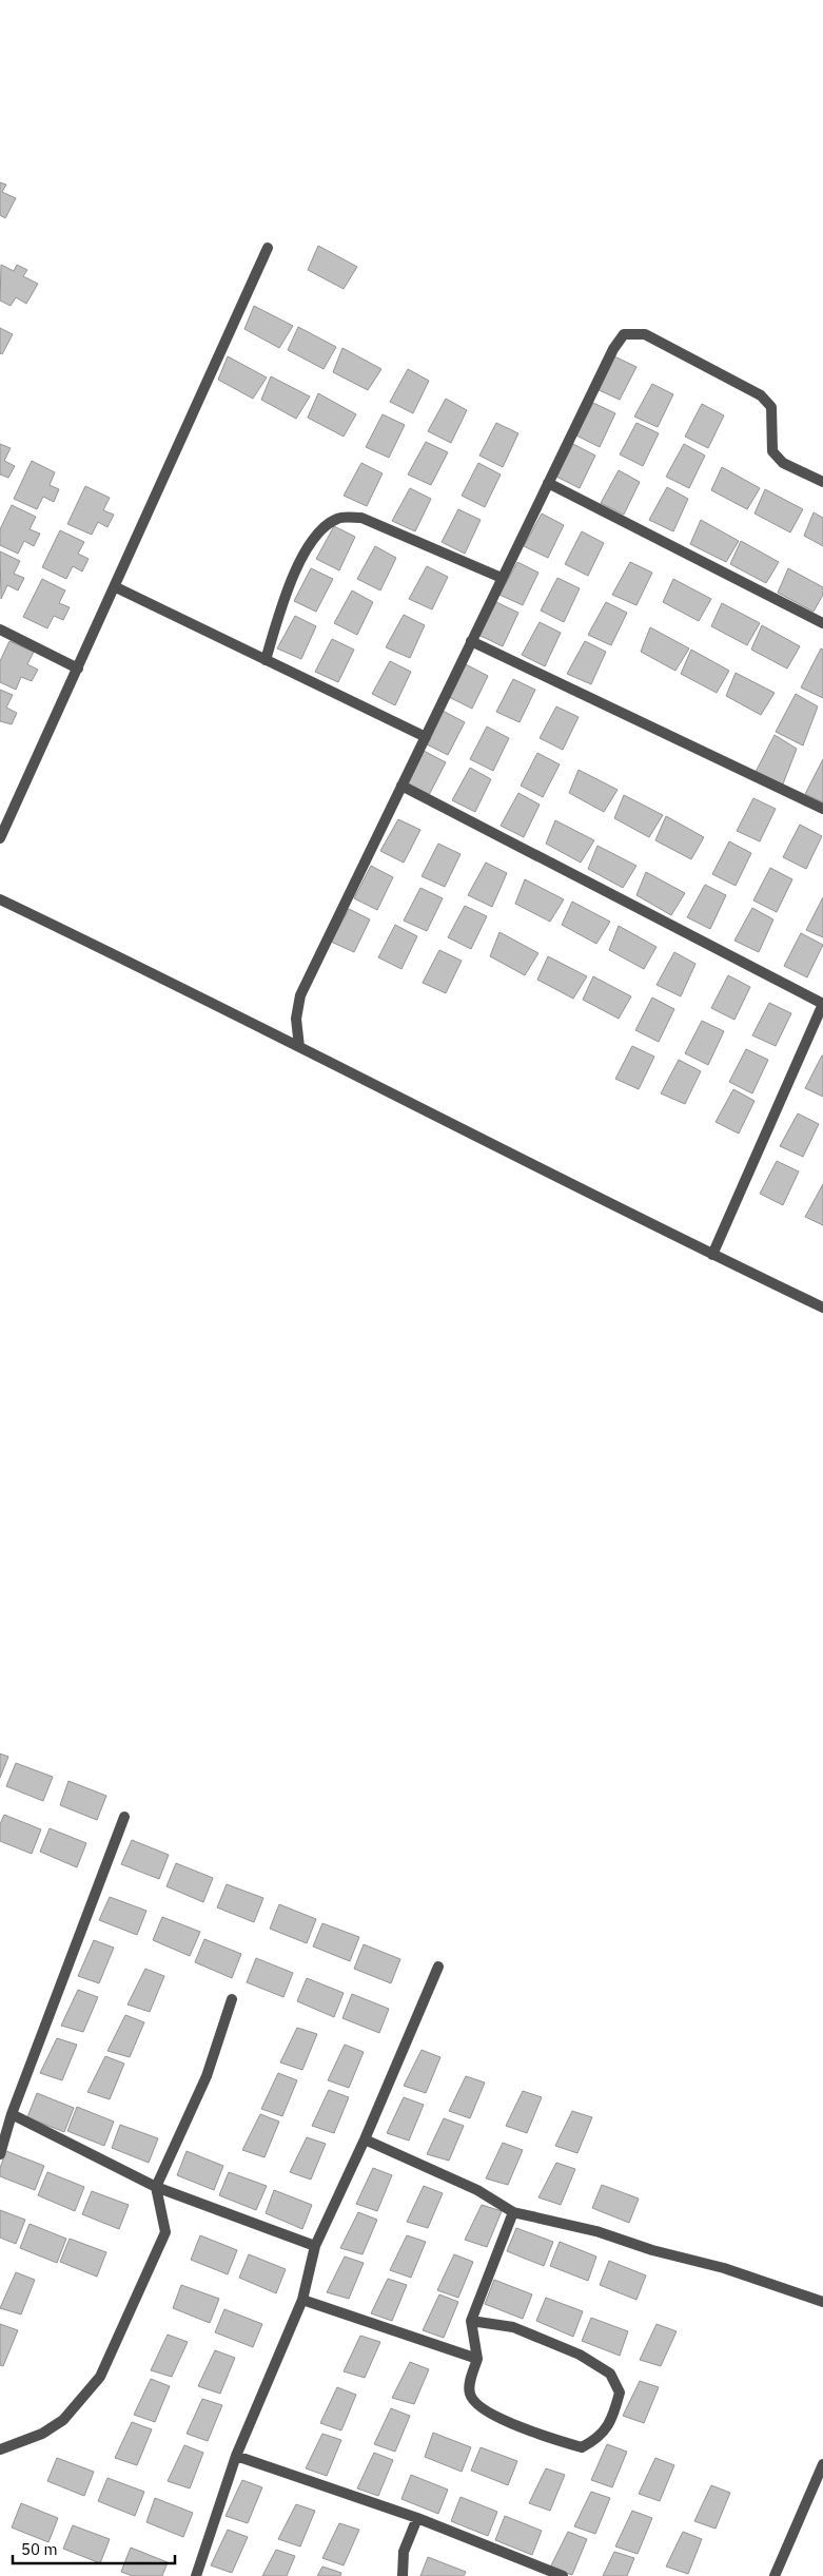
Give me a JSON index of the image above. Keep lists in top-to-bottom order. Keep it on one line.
{"scale_bar":"50 m"}
